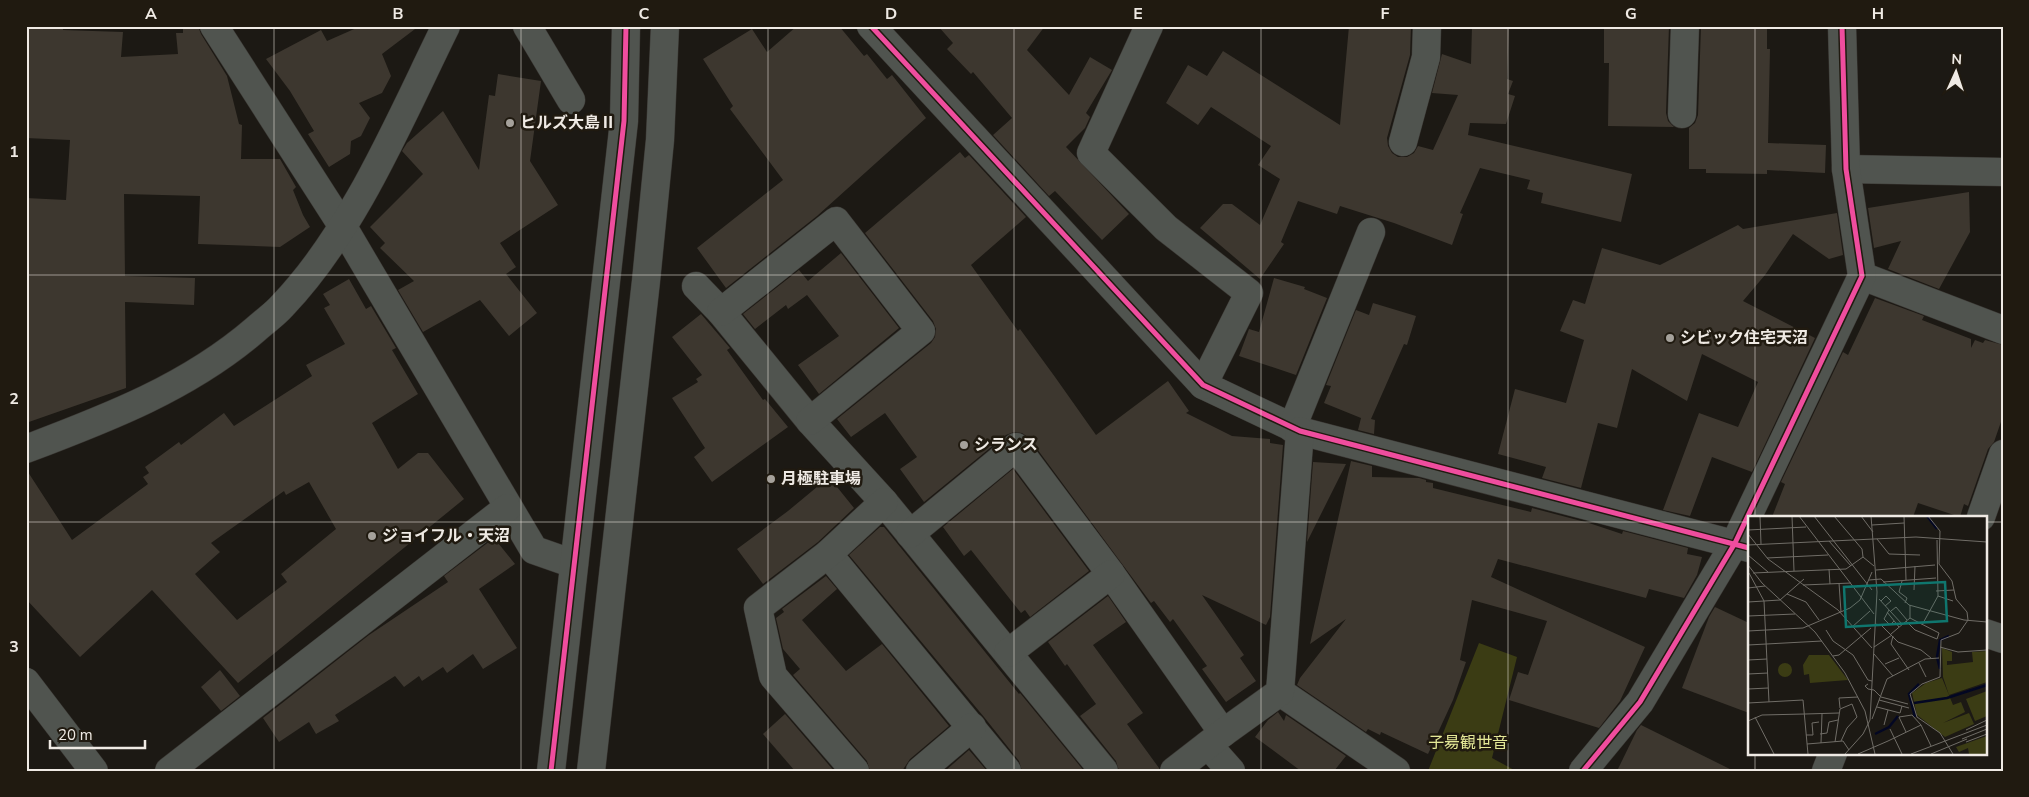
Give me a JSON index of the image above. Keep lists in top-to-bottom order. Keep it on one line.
{"parks":["子昜観世音"],"places":["ヒルズ大島Ⅱ","シビック住宅天沼","シランス","月極駐車場","ジョイフル・天沼"],"scale_bar":"20 m","north":"top","grid":{"columns":["A","B","C","D","E","F","G","H"],"rows":["1","2","3"]}}
